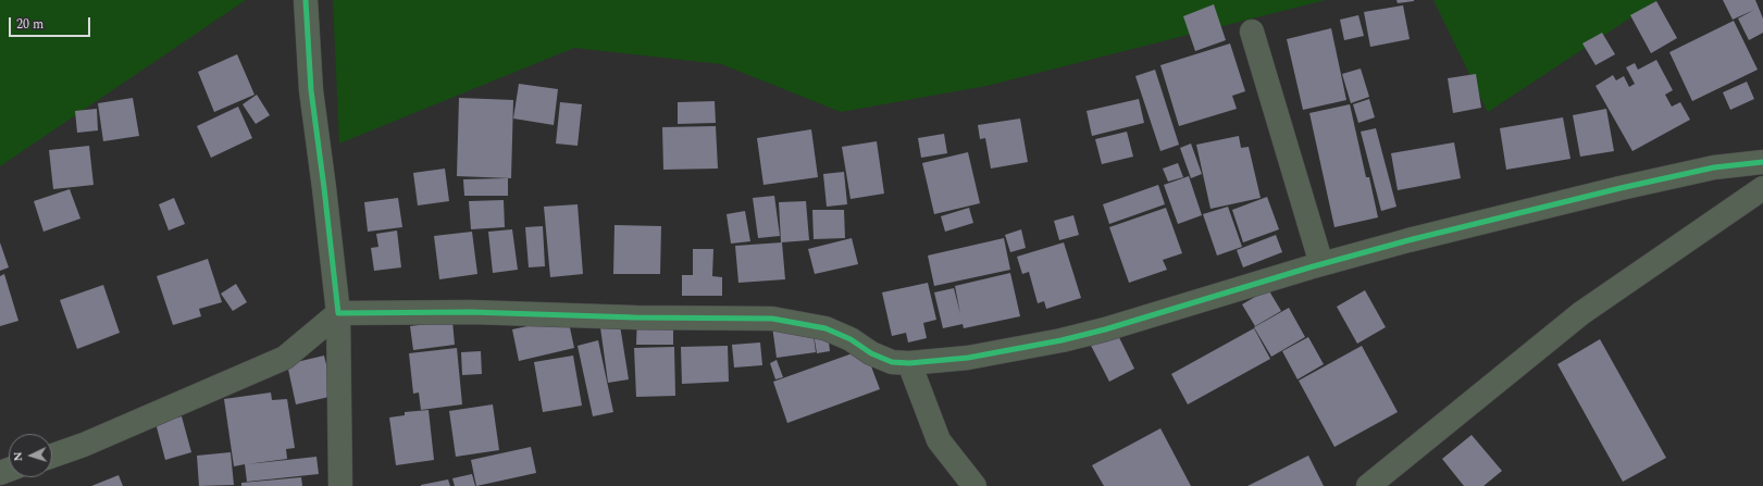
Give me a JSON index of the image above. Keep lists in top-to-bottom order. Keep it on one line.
{"scale_bar":"20 m","north":"left"}
